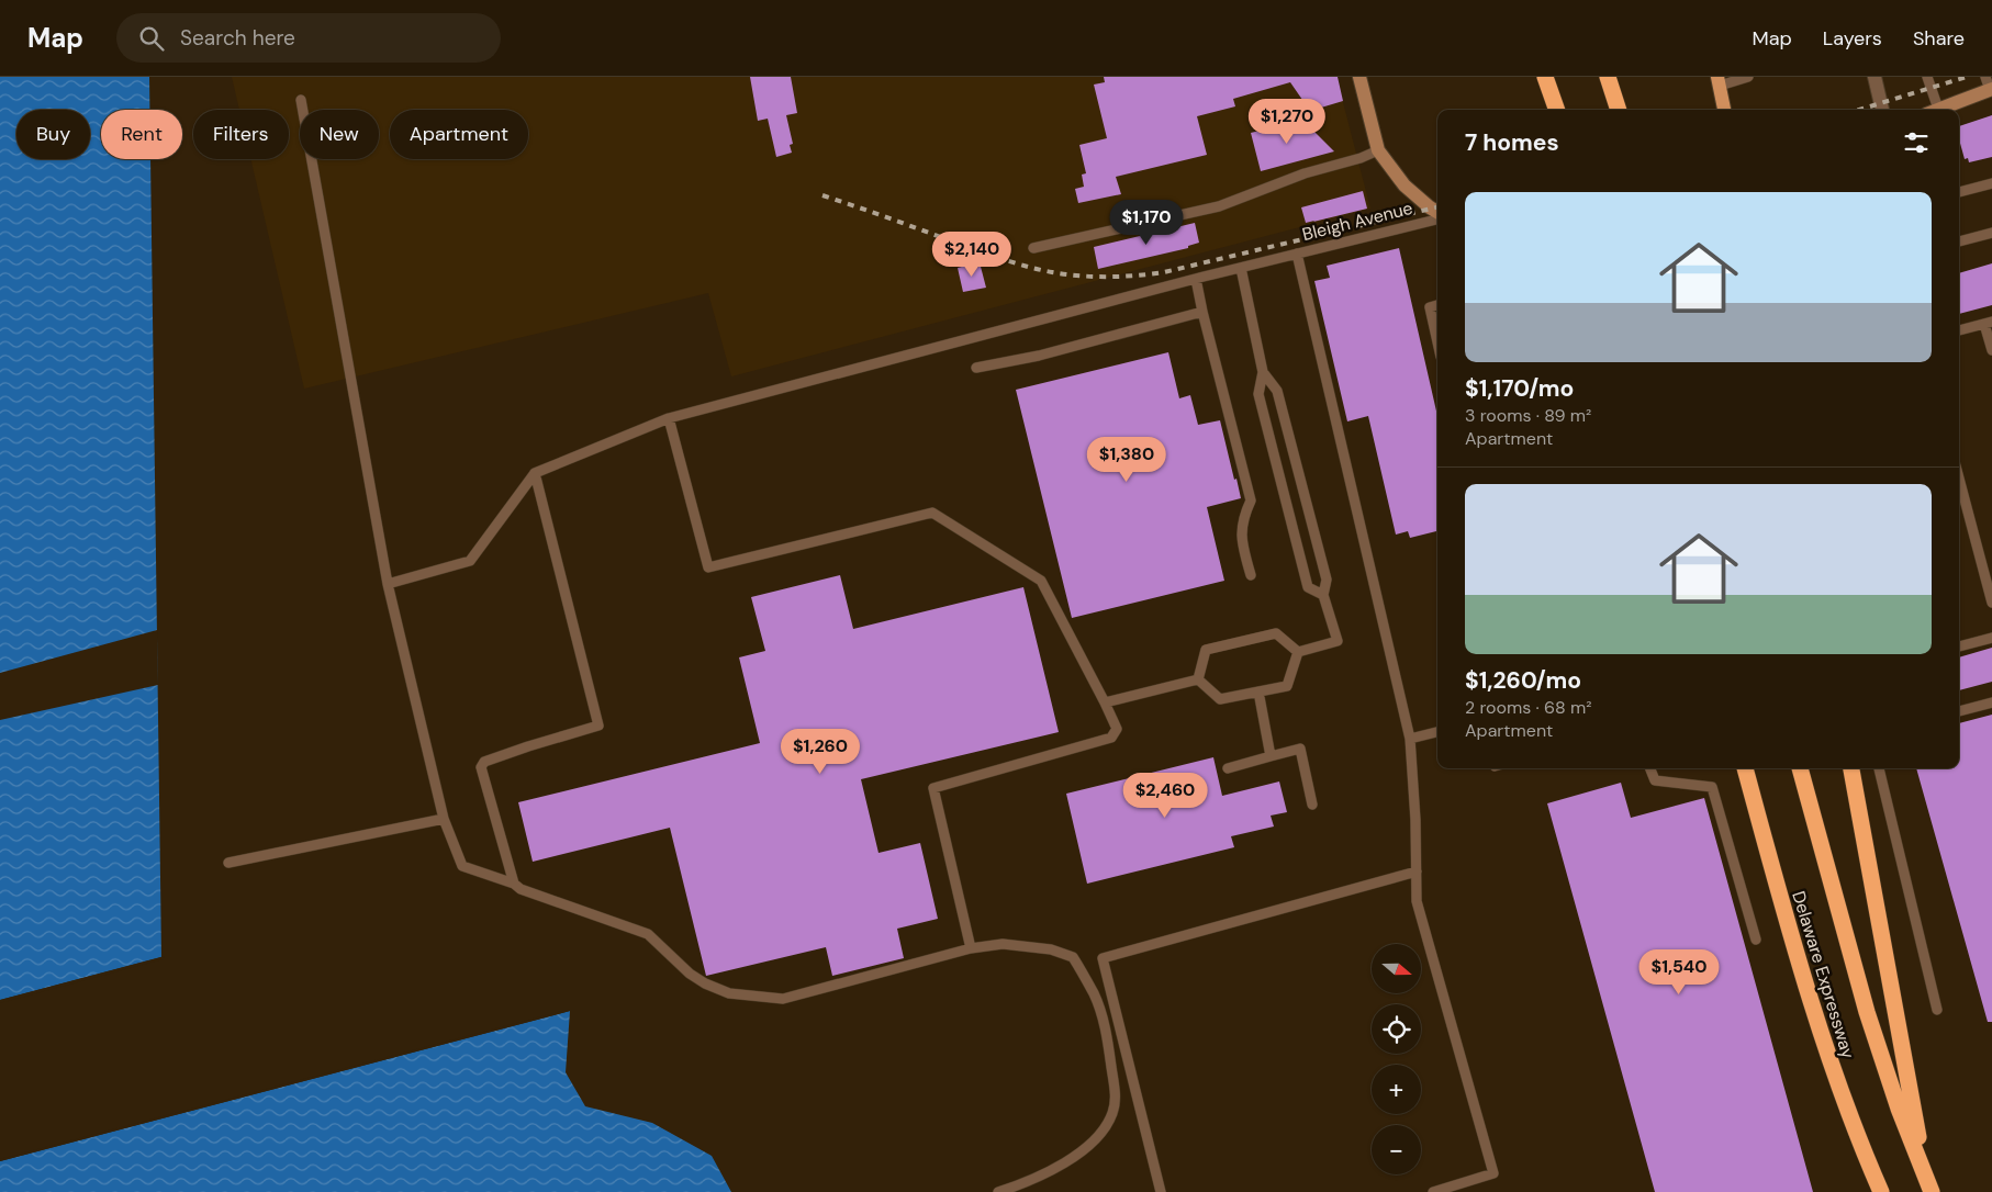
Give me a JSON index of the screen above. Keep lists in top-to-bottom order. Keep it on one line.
{"streets":{"highway":["Delaware Expressway"],"lane":["Bleigh Avenue"]},"north":"right","page":{"header":"Map","search":"Search here","nav":["Map","Layers","Share"],"price":["$1,270","$1,170","$2,140","$1,380","$1,260","$2,460","$1,540"],"chip":["Buy","Rent","Filters","New","Apartment"],"heading":"7 homes","list":[{"name":"$1,170/mo","note":"3 rooms · 89 m² · Apartment"},{"name":"$1,260/mo","note":"2 rooms · 68 m² · Apartment"}],"map_buttons":["+","−"]}}
